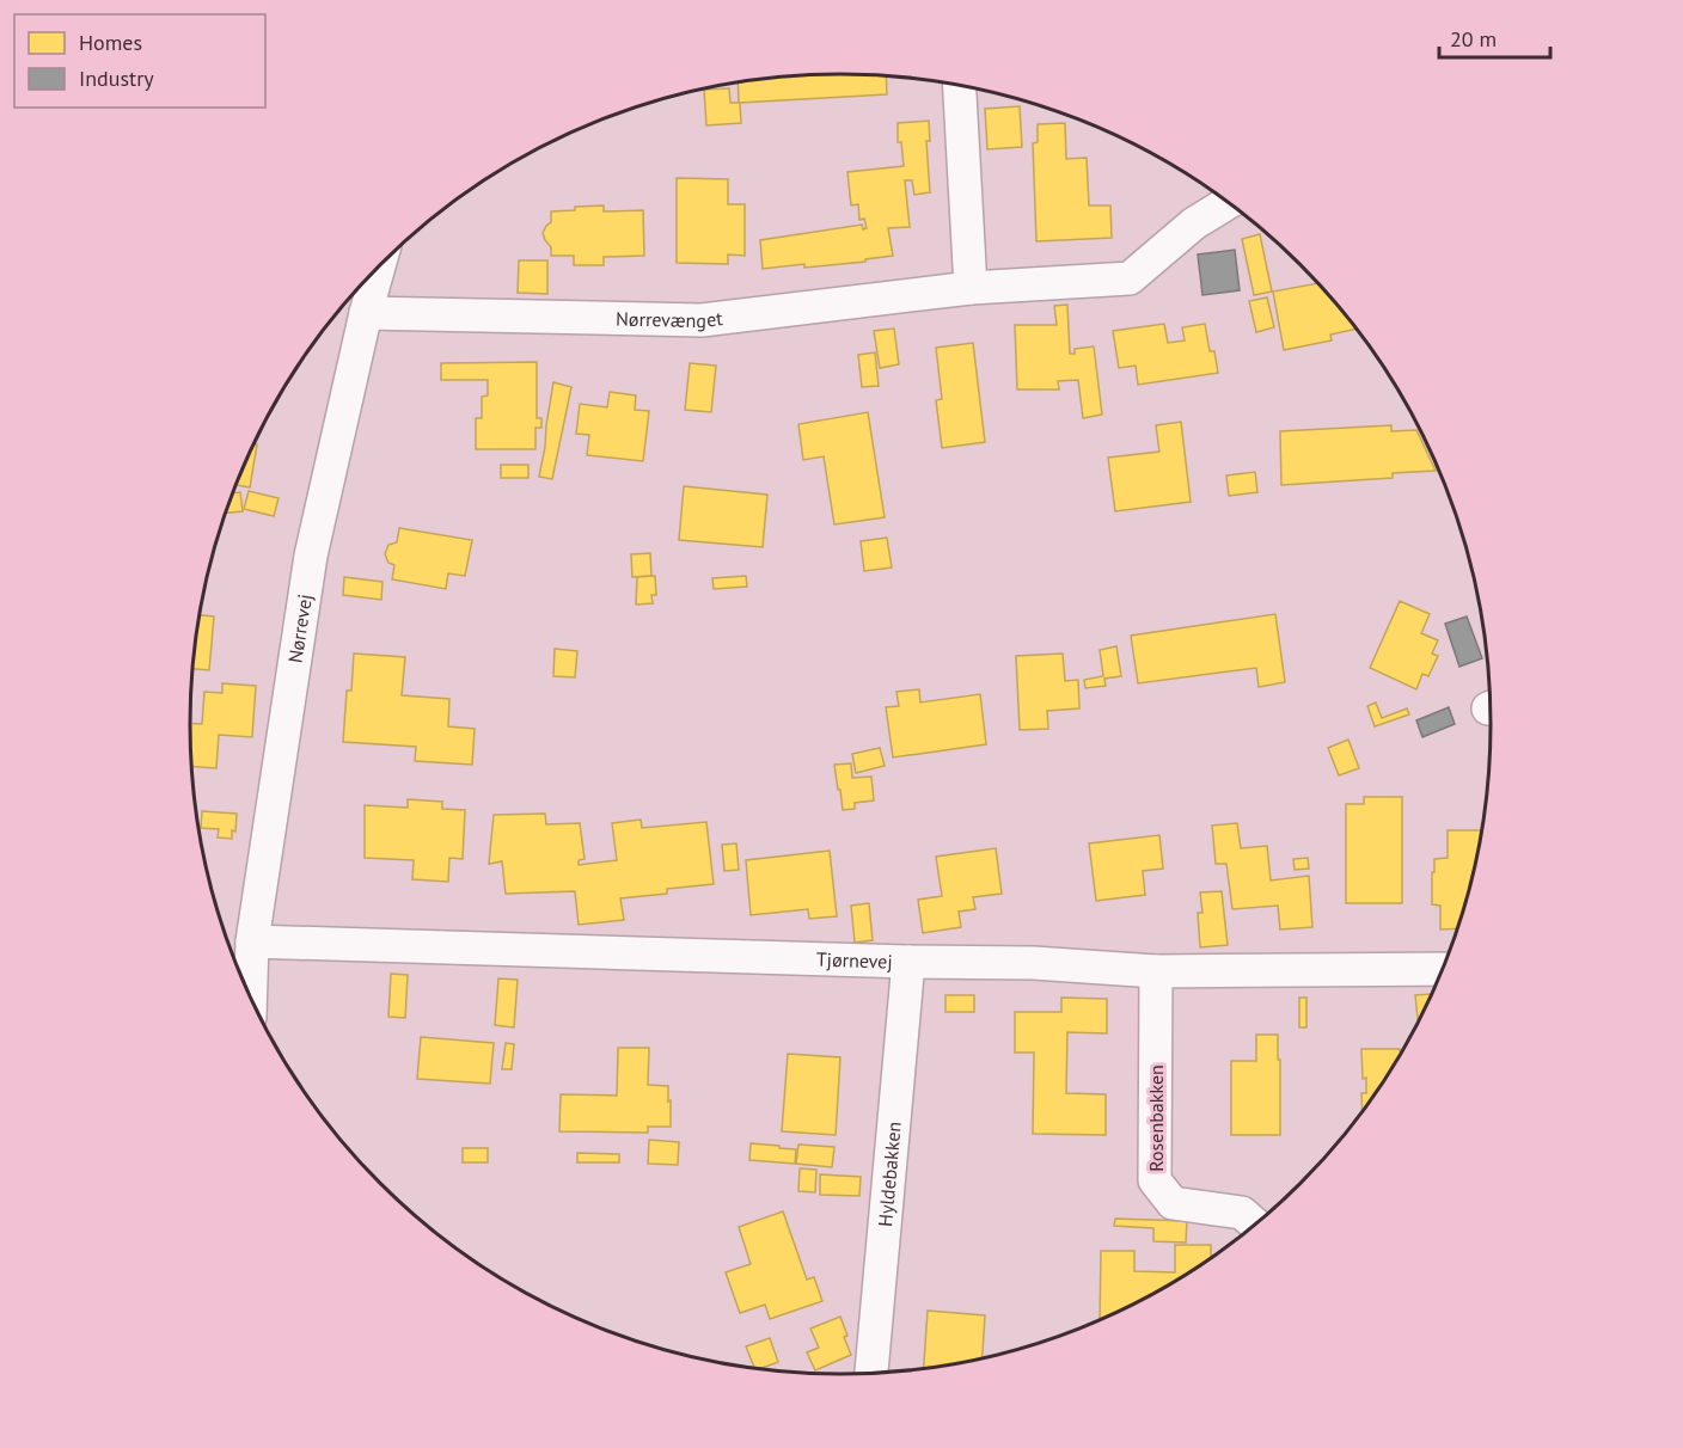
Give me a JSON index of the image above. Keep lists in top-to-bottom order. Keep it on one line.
{"streets":{"street":["Nørrevænget","Nørrevej","Tjørnevej","Rosenbakken","Hyldebakken"]},"crossings":[["Nørrevænget","Nørrevej"],["Nørrevej","Tjørnevej"],["Tjørnevej","Rosenbakken"],["Tjørnevej","Hyldebakken"]],"legend":["Homes","Industry"],"scale_bar":"20 m"}
